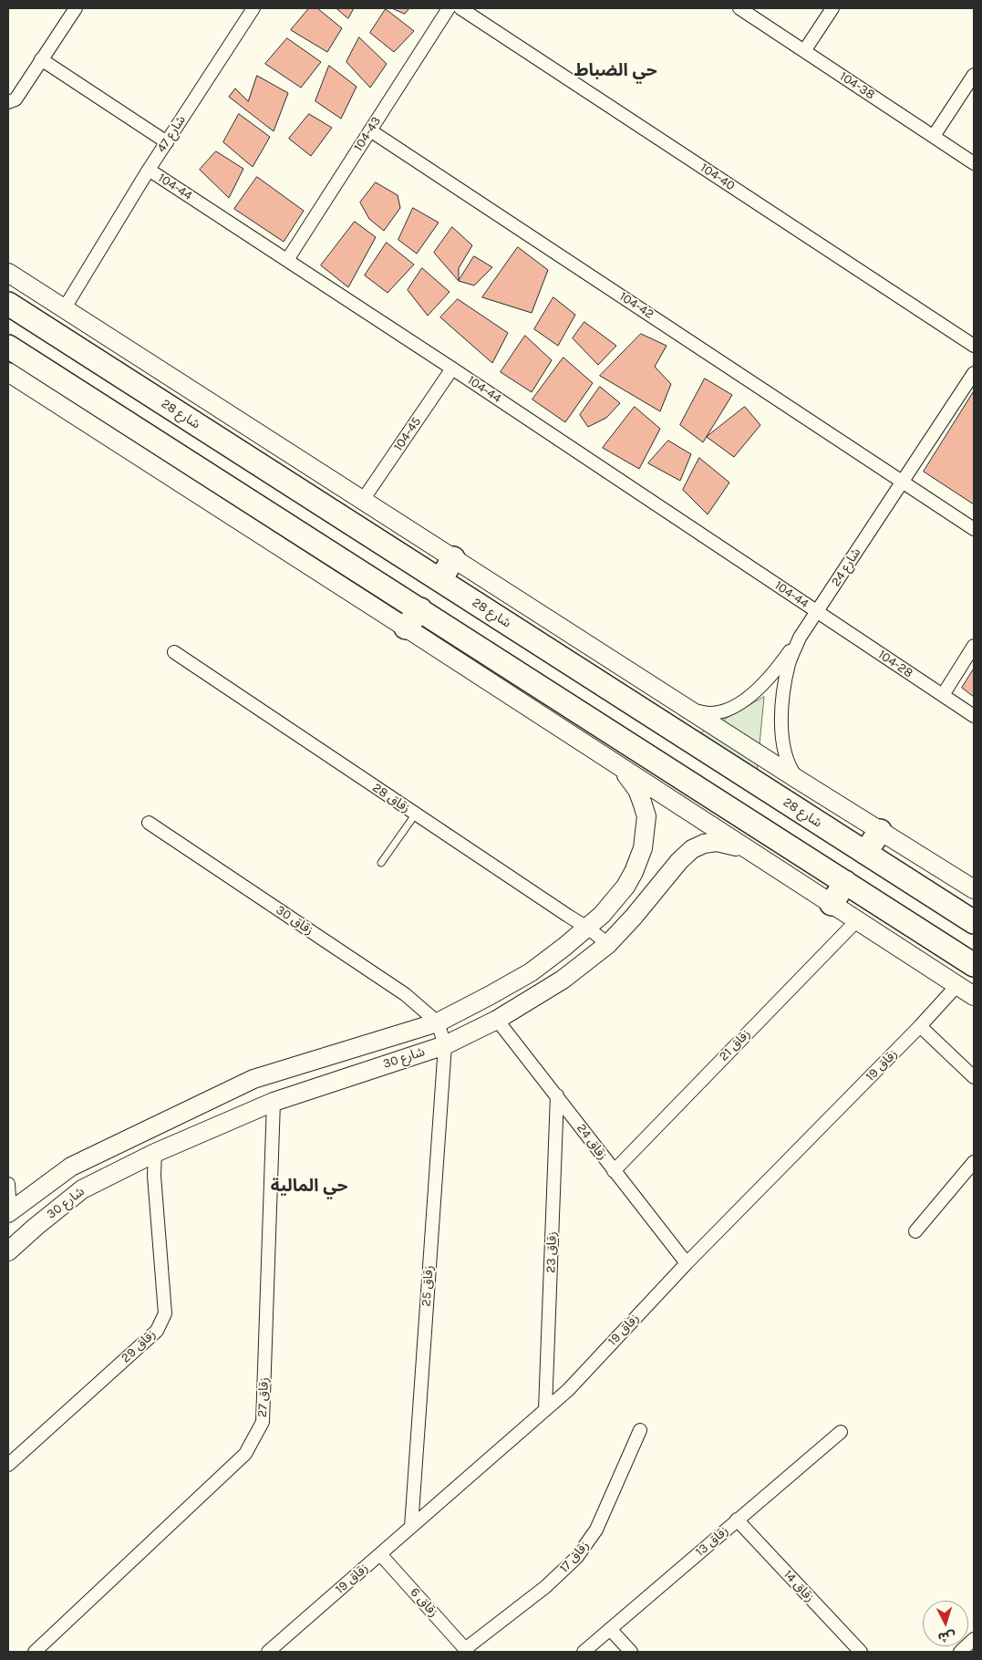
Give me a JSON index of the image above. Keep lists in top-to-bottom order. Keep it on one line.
{"streets":{"highway":["شارع 28"],"main road":["شارع 30"],"street":["104-38","شارع 47","104-43","104-40","104-44","104-42","104-45","شارع 24","104-28","زقاق 28","زقاق 30","زقاق 21","زقاق 19","زقاق 24","زقاق 23","زقاق 25","زقاق 29","زقاق 27","زقاق 13","زقاق 17","زقاق 14","زقاق 6"]},"crossings":[["شارع 47","104-44"],["104-43","104-44"],["104-43","104-42"],["104-44","104-45"],["104-44","شارع 24"],["104-44","104-28"],["104-42","شارع 24"],["شارع 24","104-28"],["زقاق 28","شارع 30"],["زقاق 30","شارع 30"],["زقاق 21","زقاق 24"],["شارع 30","زقاق 24"],["شارع 30","زقاق 25"],["شارع 30","زقاق 29"],["شارع 30","زقاق 27"],["زقاق 19","زقاق 24"],["زقاق 19","زقاق 23"],["زقاق 19","زقاق 25"],["زقاق 19","زقاق 6"],["زقاق 24","زقاق 23"],["زقاق 13","زقاق 14"],["زقاق 17","زقاق 6"]],"districts":["حي الضباط","حي المالية"],"north":"bottom"}
